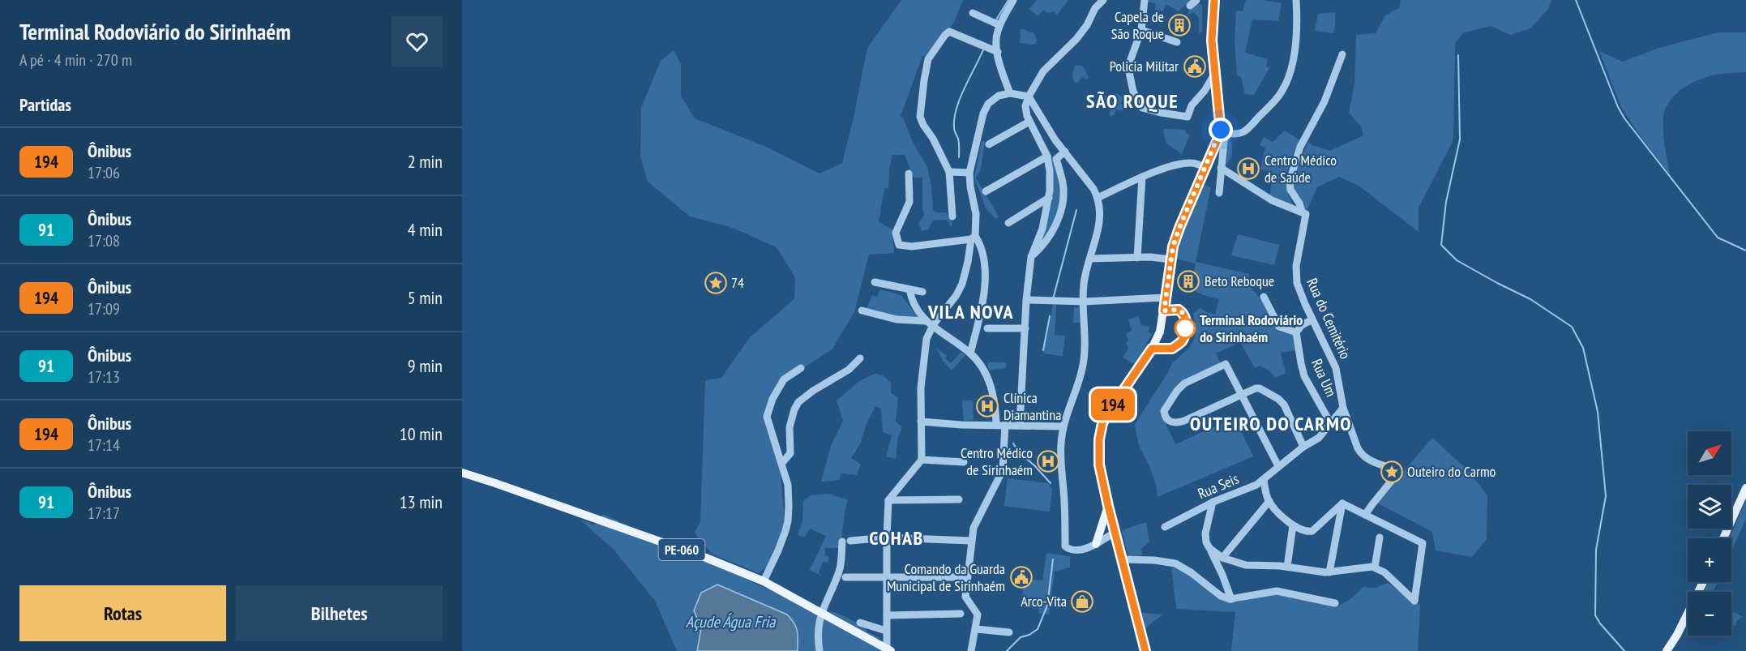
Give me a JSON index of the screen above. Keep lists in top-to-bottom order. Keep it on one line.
{"streets":{"main road":["PE-060"],"street":["Rua do Cemitério","Rua Um","Rua Seis"]},"districts":["SÃO ROQUE","VILA NOVA","OUTEIRO DO CARMO","COHAB"],"water":["Açude Água Fria"],"places":{"building":["Capela de São Roque","Beto Reboque"],"public building":["Policia Militar","Comando da Guarda Municipal de Sirinhaém"],"hospital":["Centro Médico de Saúde","Clínica Diamantina","Centro Médico de Sirinhaém"],"place":["74","Outeiro do Carmo"],"other":["Terminal Rodoviário do Sirinhaém"],"shop":["Arco-Vita"]},"lines":["bus line 194"],"north":"top right","page":{"heading":[["Terminal Rodoviário do Sirinhaém","A pé · 4 min · 270 m"],"Partidas"],"on_map":"194","list":[{"mark":"194","name":"Ônibus","note":"17:06","value":"2 min"},{"mark":"91","name":"Ônibus","note":"17:08","value":"4 min"},{"mark":"194","name":"Ônibus","note":"17:09","value":"5 min"},{"mark":"91","name":"Ônibus","note":"17:13","value":"9 min"},{"mark":"194","name":"Ônibus","note":"17:14","value":"10 min"},{"mark":"91","name":"Ônibus","note":"17:17","value":"13 min"}],"map_buttons":["+","−"],"buttons":["Rotas","Bilhetes"]}}
